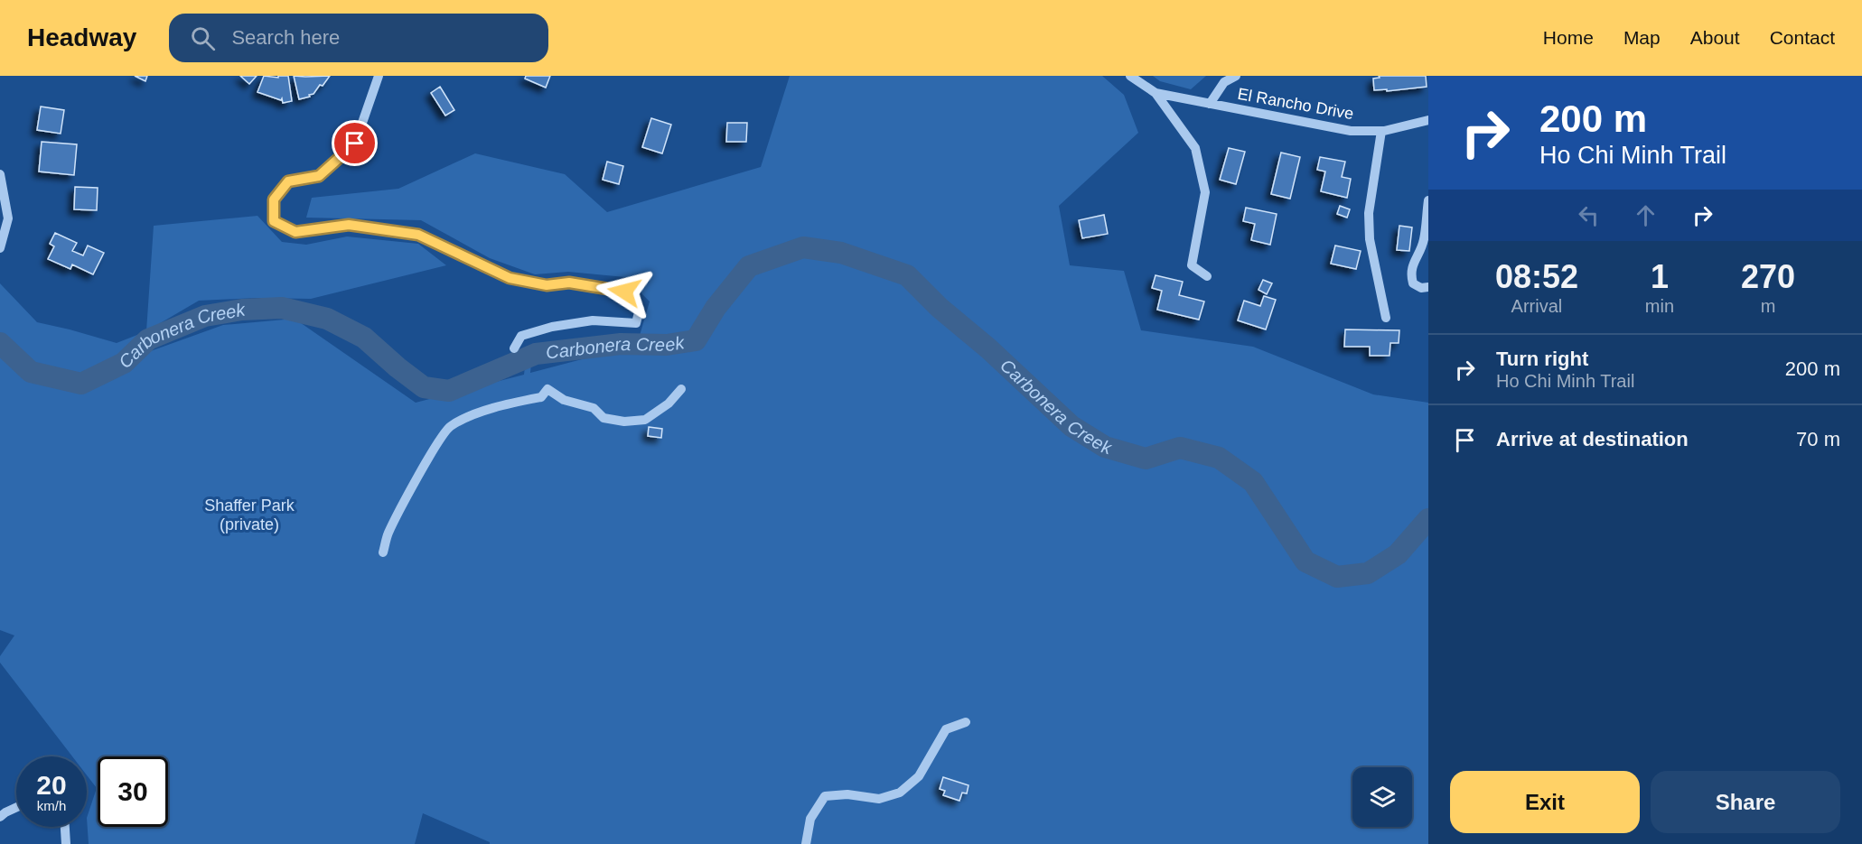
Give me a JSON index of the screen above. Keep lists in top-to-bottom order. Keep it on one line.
{"streets":{"street":["El Rancho Drive"]},"water":["Carbonera Creek"],"parks":["Shaffer Park (private)"],"page":{"header":"Headway","search":"Search here","nav":["Home","Map","About","Contact"],"turn":["200 m","Ho Chi Minh Trail"],"eta":["08:52","Arrival","1","min","270","m"],"list":[{"name":"Turn right","note":"Ho Chi Minh Trail","value":"200 m"},{"name":"Arrive at destination","value":"70 m"}],"speed":"20 km/h","limit":"30","buttons":["Exit","Share"]}}
